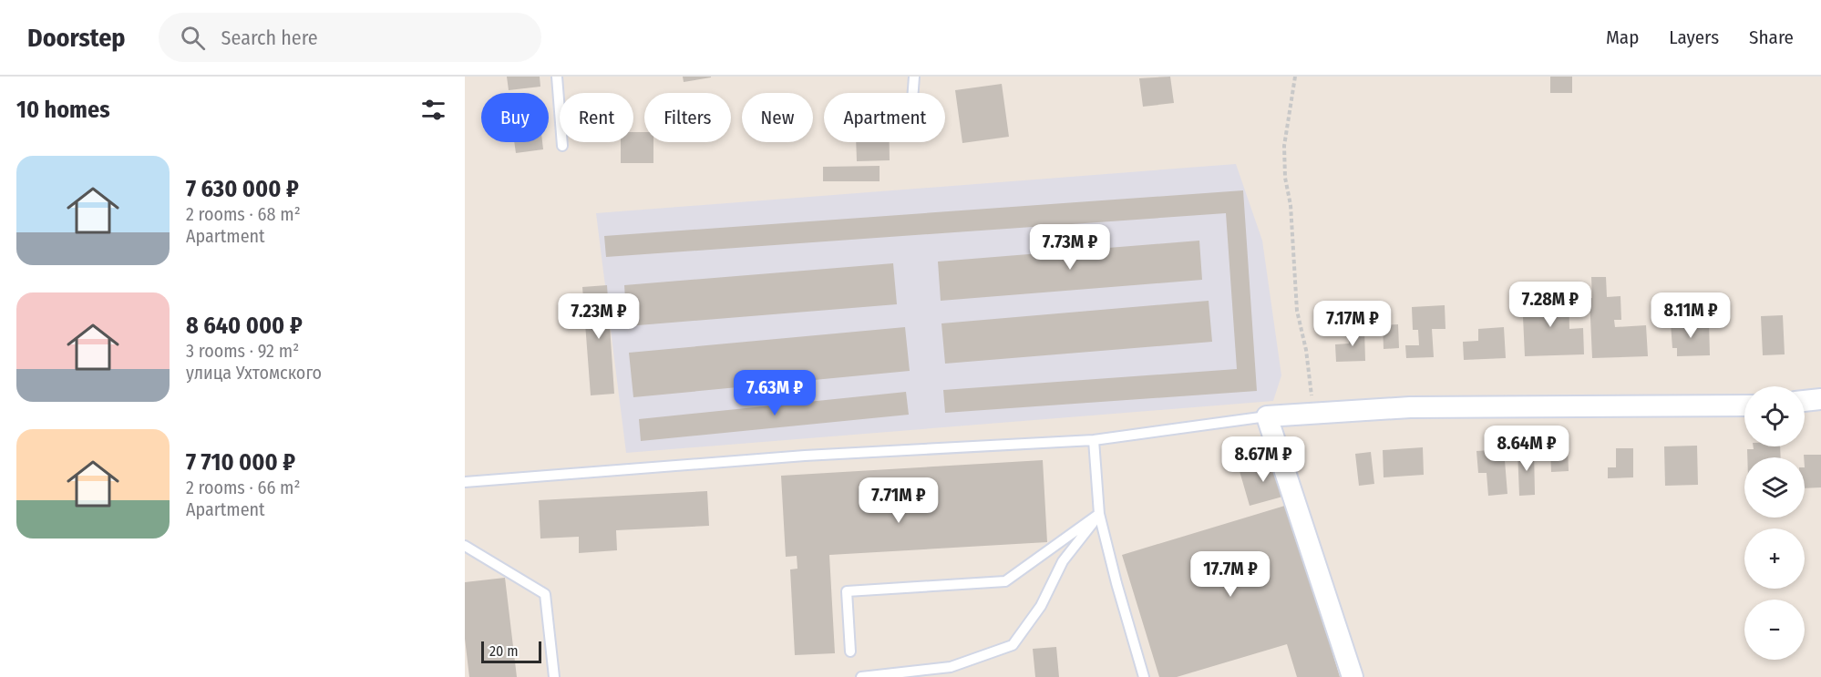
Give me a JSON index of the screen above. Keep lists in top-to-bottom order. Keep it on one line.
{"scale_bar":"20 m","page":{"header":"Doorstep","search":"Search here","nav":["Map","Layers","Share"],"heading":"10 homes","chip":["Buy","Rent","Filters","New","Apartment"],"list":[{"name":"7 630 000 ₽","note":"2 rooms · 68 m² · Apartment"},{"name":"8 640 000 ₽","note":"3 rooms · 92 m² · улица Ухтомского"},{"name":"7 710 000 ₽","note":"2 rooms · 66 m² · Apartment"}],"price":["7.73M ₽","7.28M ₽","8.11M ₽","7.23M ₽","7.17M ₽","7.63M ₽","8.64M ₽","8.67M ₽","7.71M ₽","17.7M ₽"],"map_buttons":["+","−"],"scale":"20 m"}}
